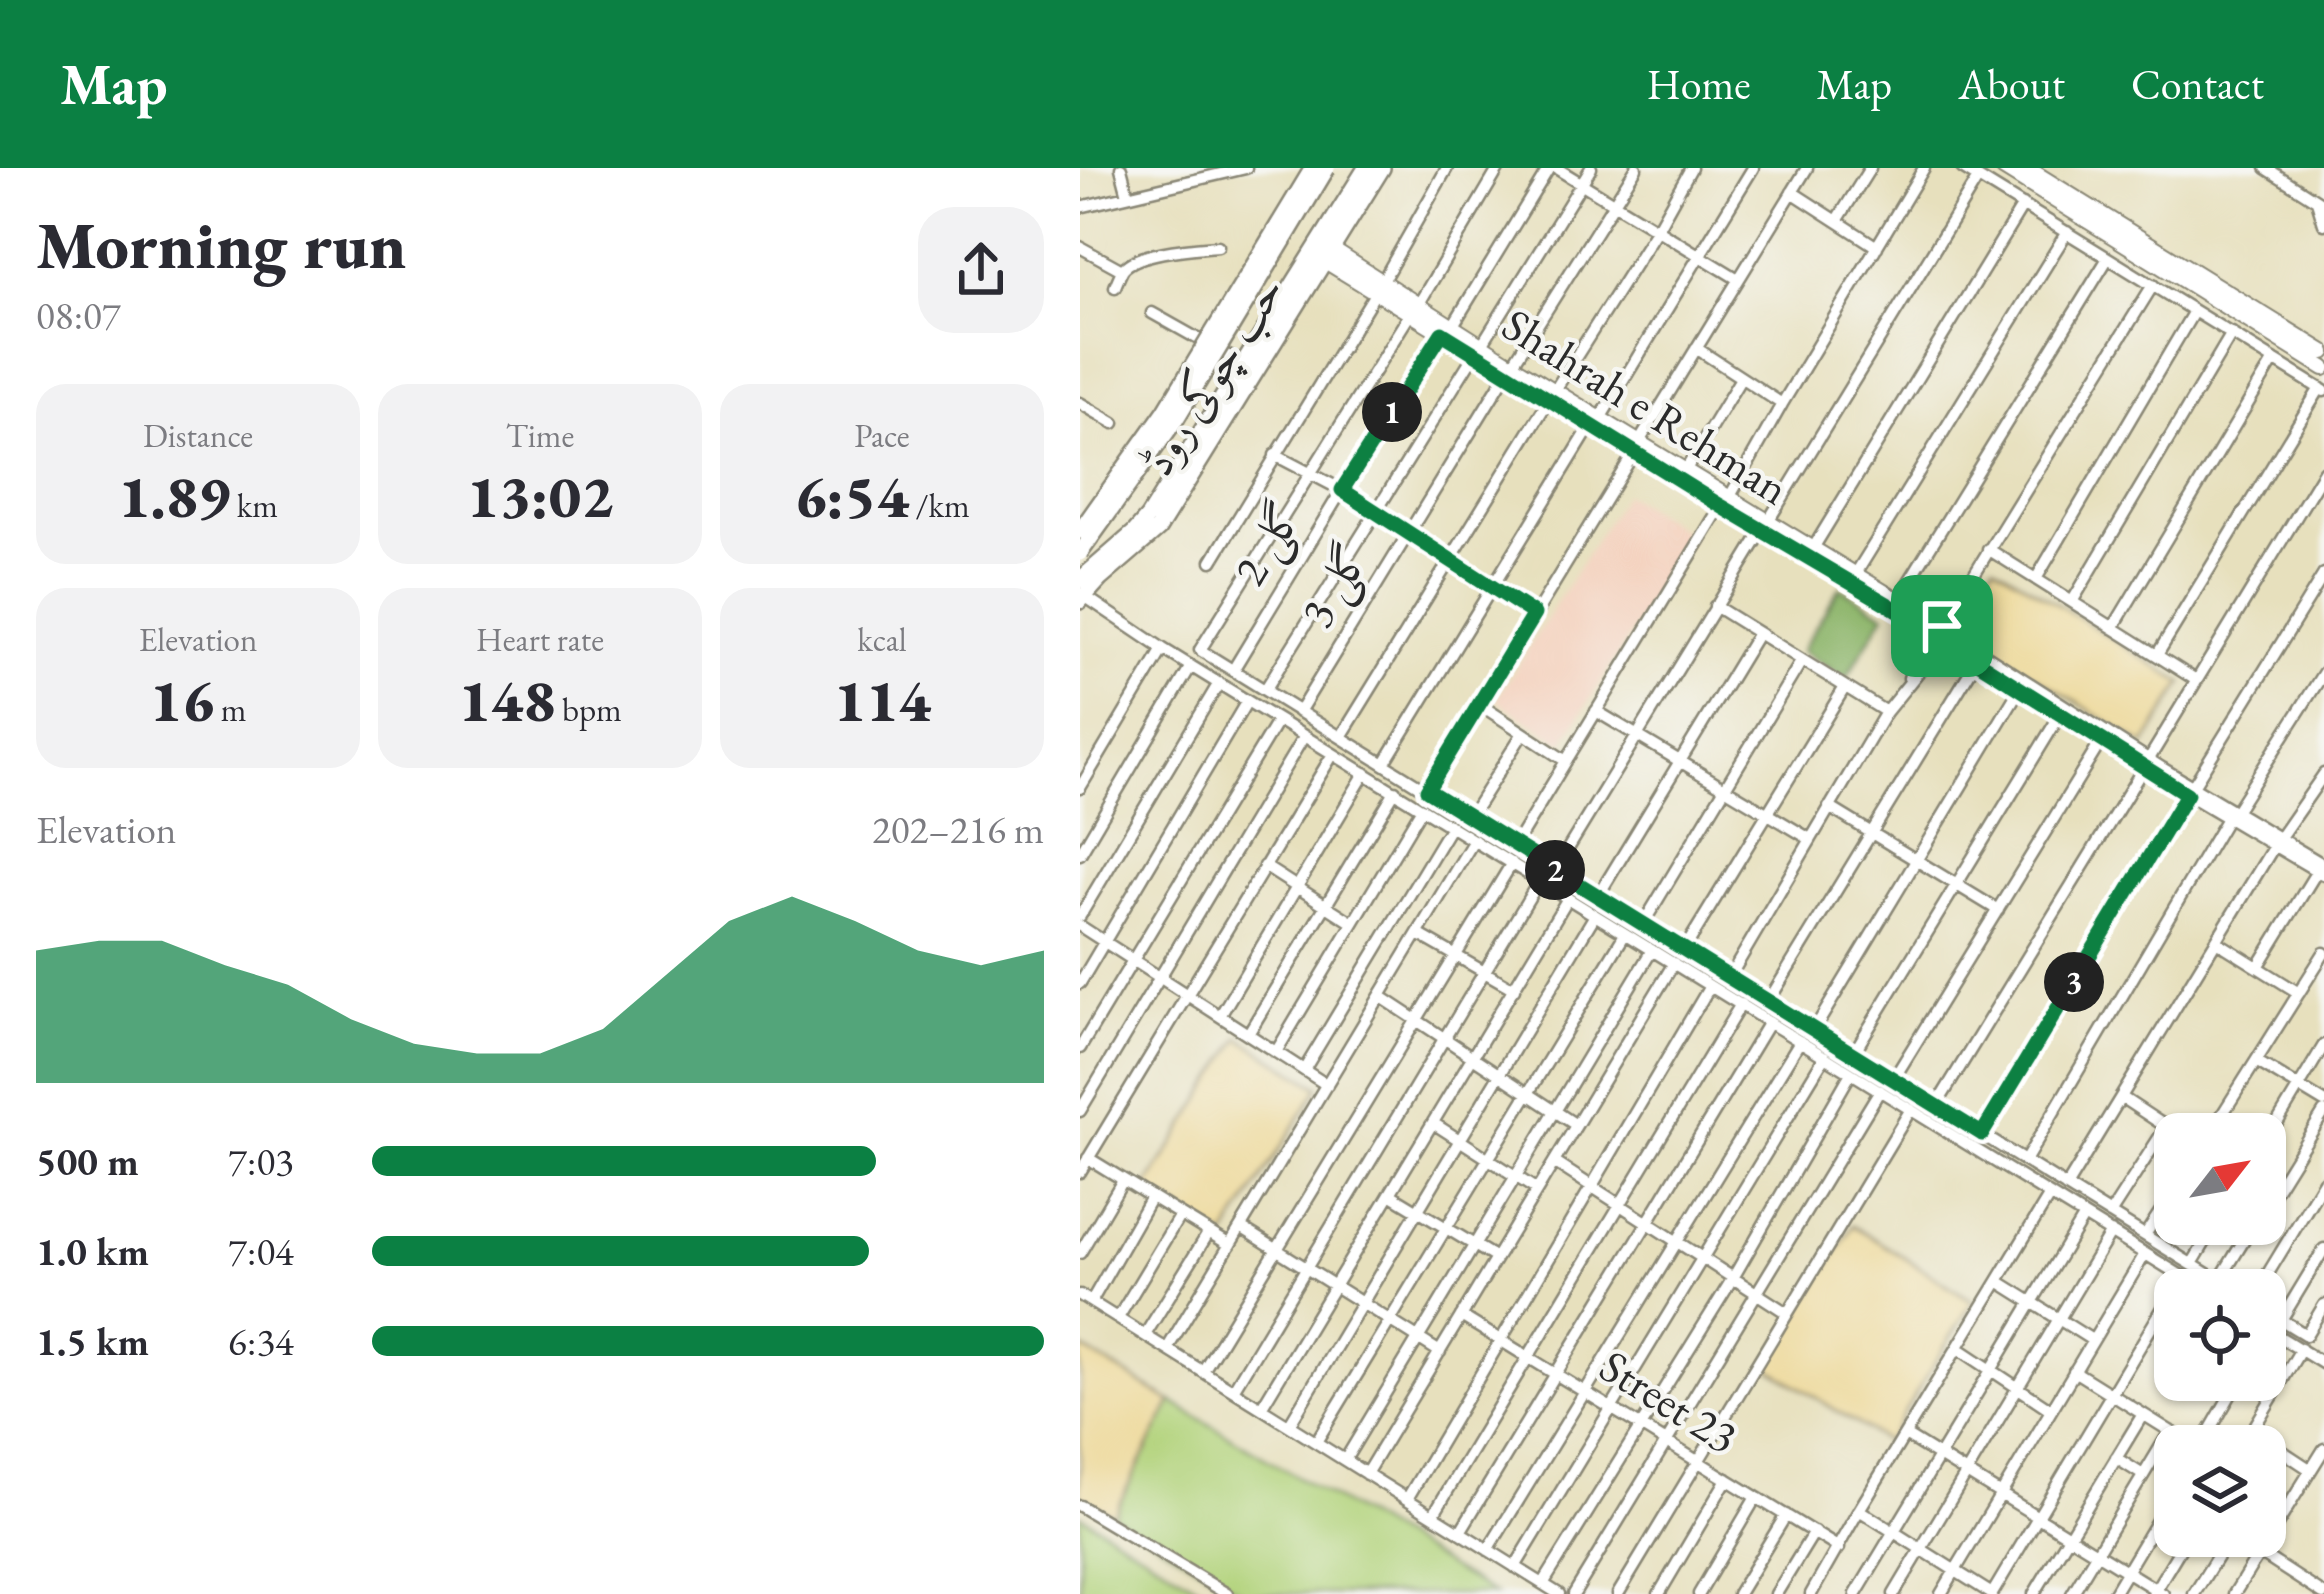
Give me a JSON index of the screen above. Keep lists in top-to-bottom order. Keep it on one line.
{"streets":{"highway":["حب چوکی روڈ"],"main road":["Shahrah e Rehman"],"street":["گلی 2","گلی 3","Street 23"]},"crossings":[["حب چوکی روڈ","Shahrah e Rehman"],["Shahrah e Rehman","گلی 2"],["Shahrah e Rehman","گلی 3"]],"north":"top right","page":{"header":"Map","nav":["Home","Map","About","Contact"],"heading":["Morning run","08:07"],"stats":[["Distance","1.89 km"],["Time","13:02"],["Pace","6:54 /km"],["Elevation","16 m"],["Heart rate","148 bpm"],["kcal","114"]],"pins":["1","2","3"],"chart":["Elevation","202–216 m"],"list":[{"name":"500 m","note":"7:03"},{"name":"1.0 km","note":"7:04"},{"name":"1.5 km","note":"6:34"}]}}
